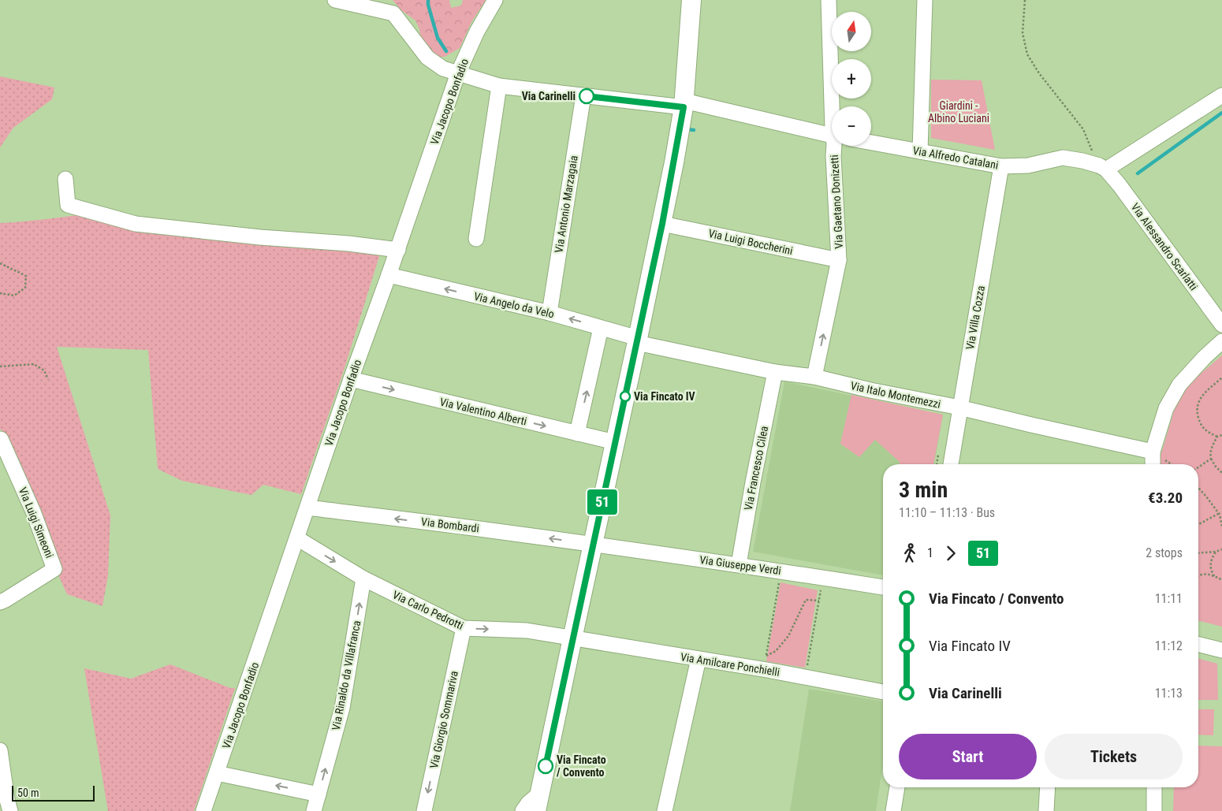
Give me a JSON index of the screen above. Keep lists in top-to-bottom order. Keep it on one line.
{"streets":{"street":["Via Jacopo Bonfadio","Via Alfredo Catalani","Via Gaetano Donizetti","Via Antonio Marzagaia","Via Luigi Boccherini","Via Alessandro Scarlatti","Via Angelo da Velo","Via Villa Cozza","Via Italo Montemezzi","Via Valentino Alberti","Via Francesco Cilea","Via Luigi Simeoni","Via Bombardi","Via Giuseppe Verdi","Via Carlo Pedrotti","Via Amilcare Ponchielli","Via Rinaldo da Villafranca","Via Giorgio Sommariva"]},"crossings":[["Via Jacopo Bonfadio","Via Angelo da Velo"],["Via Jacopo Bonfadio","Via Valentino Alberti"],["Via Jacopo Bonfadio","Via Bombardi"],["Via Jacopo Bonfadio","Via Carlo Pedrotti"],["Via Alfredo Catalani","Via Alessandro Scarlatti"],["Via Alfredo Catalani","Via Villa Cozza"],["Via Gaetano Donizetti","Via Luigi Boccherini"],["Via Gaetano Donizetti","Via Italo Montemezzi"],["Via Antonio Marzagaia","Via Angelo da Velo"],["Via Angelo da Velo","Via Italo Montemezzi"],["Via Villa Cozza","Via Italo Montemezzi"],["Via Italo Montemezzi","Via Francesco Cilea"],["Via Francesco Cilea","Via Giuseppe Verdi"],["Via Bombardi","Via Giuseppe Verdi"],["Via Carlo Pedrotti","Via Amilcare Ponchielli"],["Via Carlo Pedrotti","Via Rinaldo da Villafranca"],["Via Carlo Pedrotti","Via Giorgio Sommariva"]],"one_way":["Via Gaetano Donizetti","Via Angelo da Velo","Via Valentino Alberti","Via Bombardi","Via Carlo Pedrotti","Via Rinaldo da Villafranca","Via Giorgio Sommariva"],"parks":["Giardini - Albino Luciani"],"places":["Via Carinelli","Via Fincato IV","Via Fincato / Convento"],"lines":["bus line 51"],"scale_bar":"50 m","north":"top","page":{"on_map":"51","map_buttons":["+","−"],"heading":["3 min","11:10 – 11:13 · Bus","€3.20"],"legs":["1","51","2 stops"],"list":[{"name":"Via Fincato / Convento","value":"11:11"},{"name":"Via Fincato IV","value":"11:12"},{"name":"Via Carinelli","value":"11:13"}],"buttons":["Start","Tickets"],"scale":"50 m"}}
